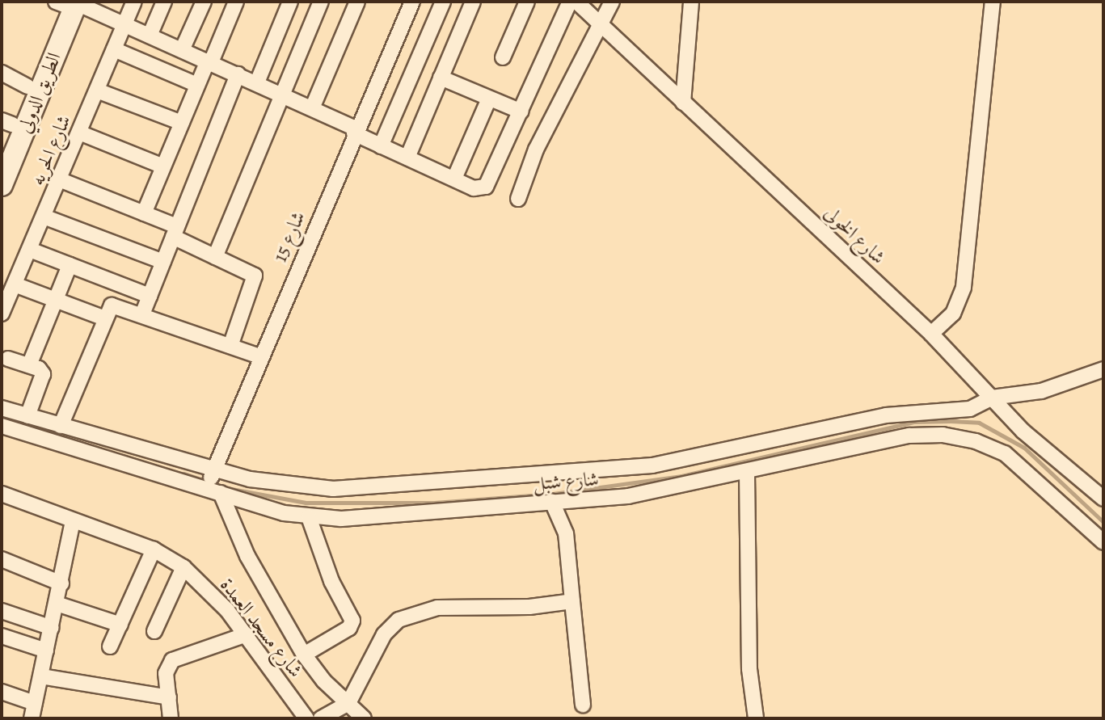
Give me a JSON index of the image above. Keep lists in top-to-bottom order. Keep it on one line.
{"streets":{"street":["الطريق الدولي","شارع الحريه","شارع الخولى","شارع 15","شارع شبل","شارع مسجد العمدة"]},"crossings":[["شارع الخولى","شارع شبل"],["شارع 15","شارع شبل"]]}
